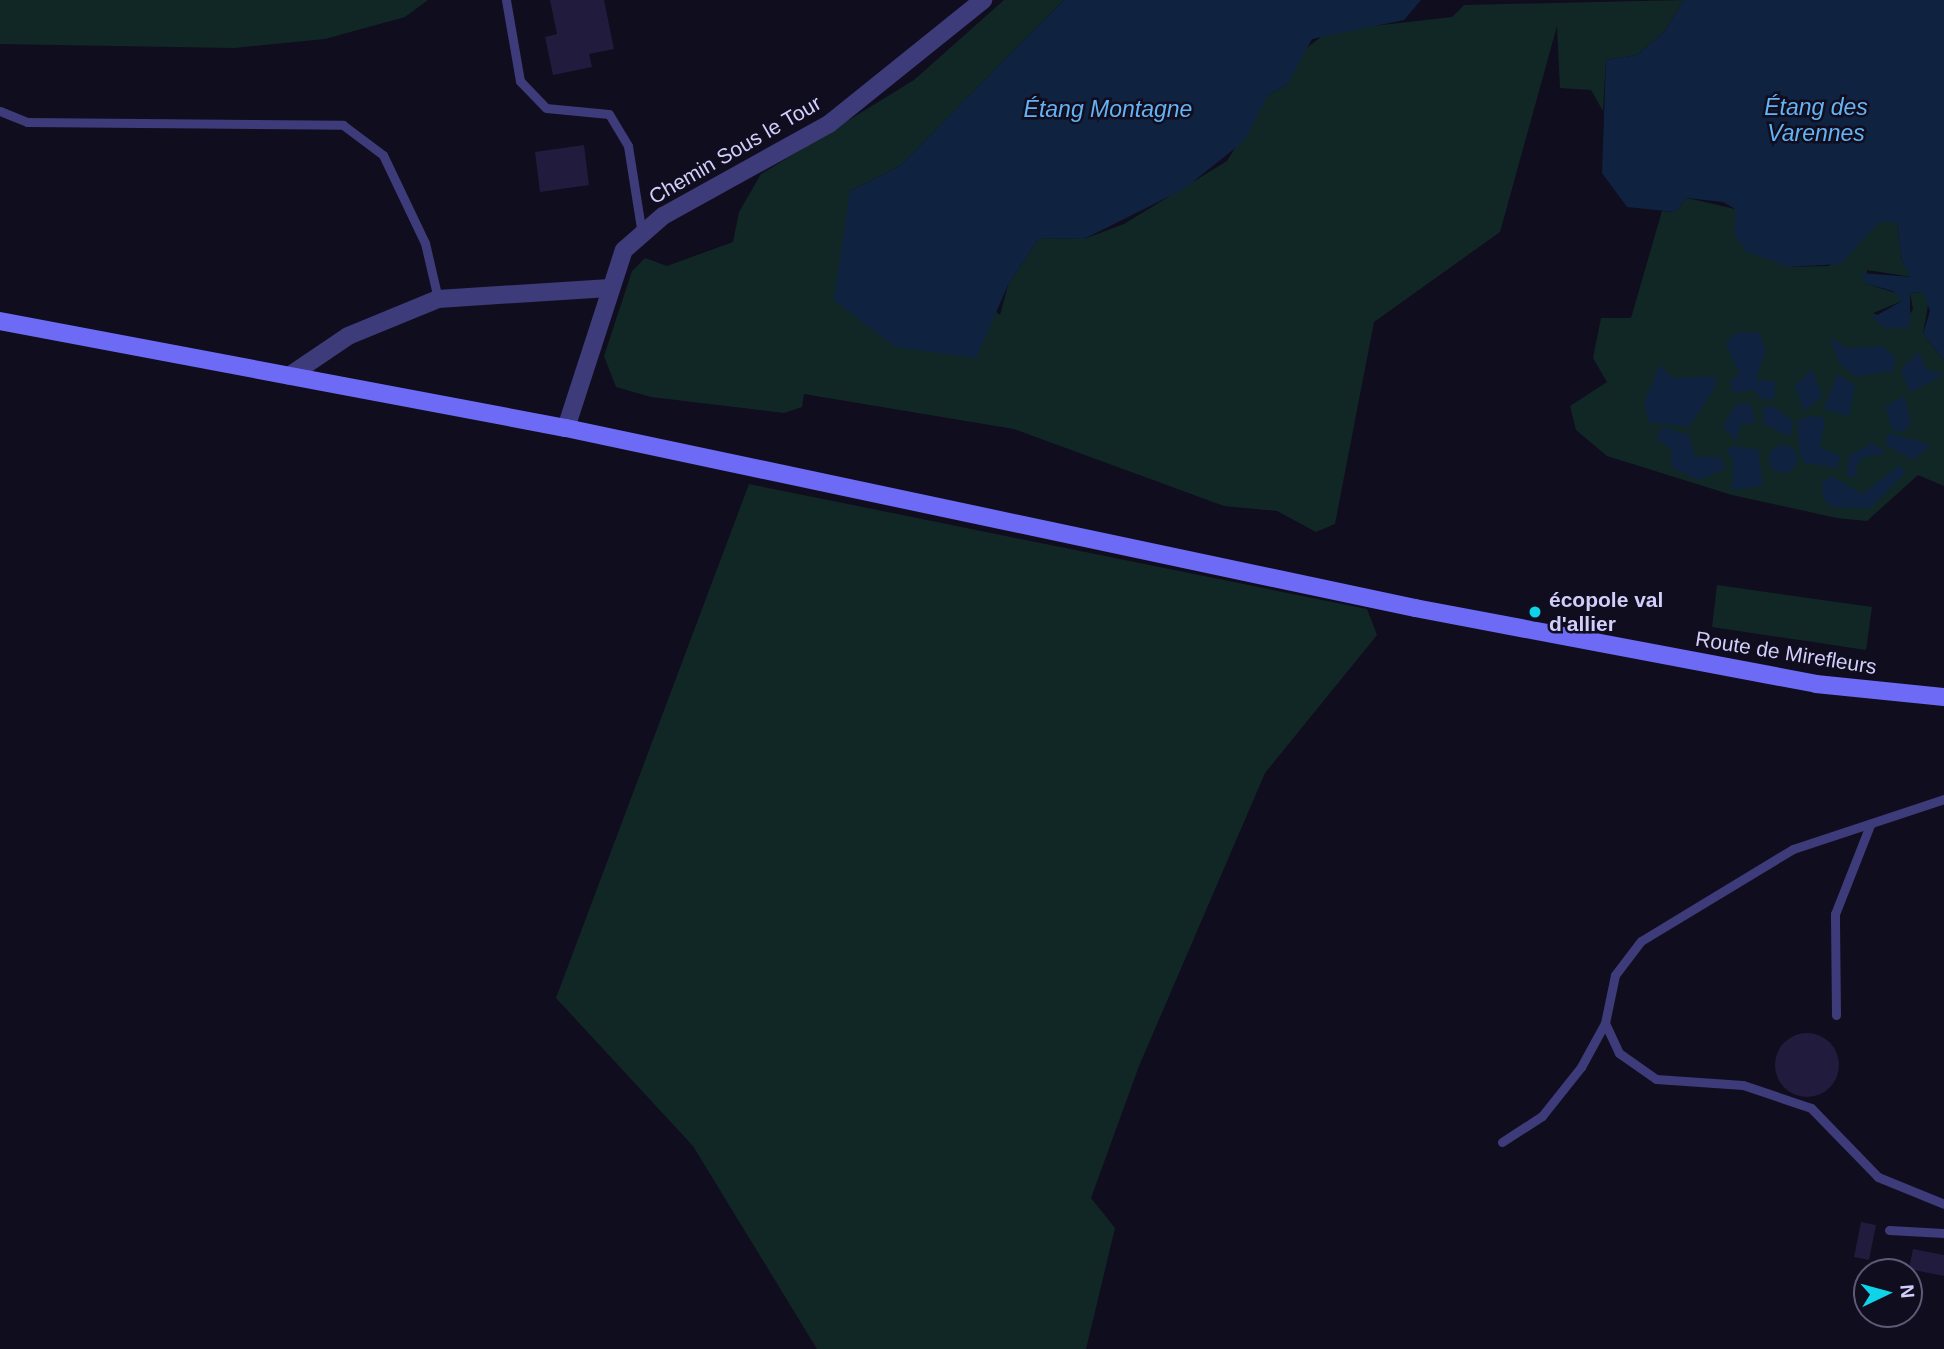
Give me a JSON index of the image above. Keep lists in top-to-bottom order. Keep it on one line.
{"streets":{"street":["Chemin Sous le Tour","Route de Mirefleurs"]},"crossings":[["Chemin Sous le Tour","Route de Mirefleurs"]],"water":["Étang des Varennes","Étang Montagne"],"places":["écopole val d'allier"],"north":"right"}
